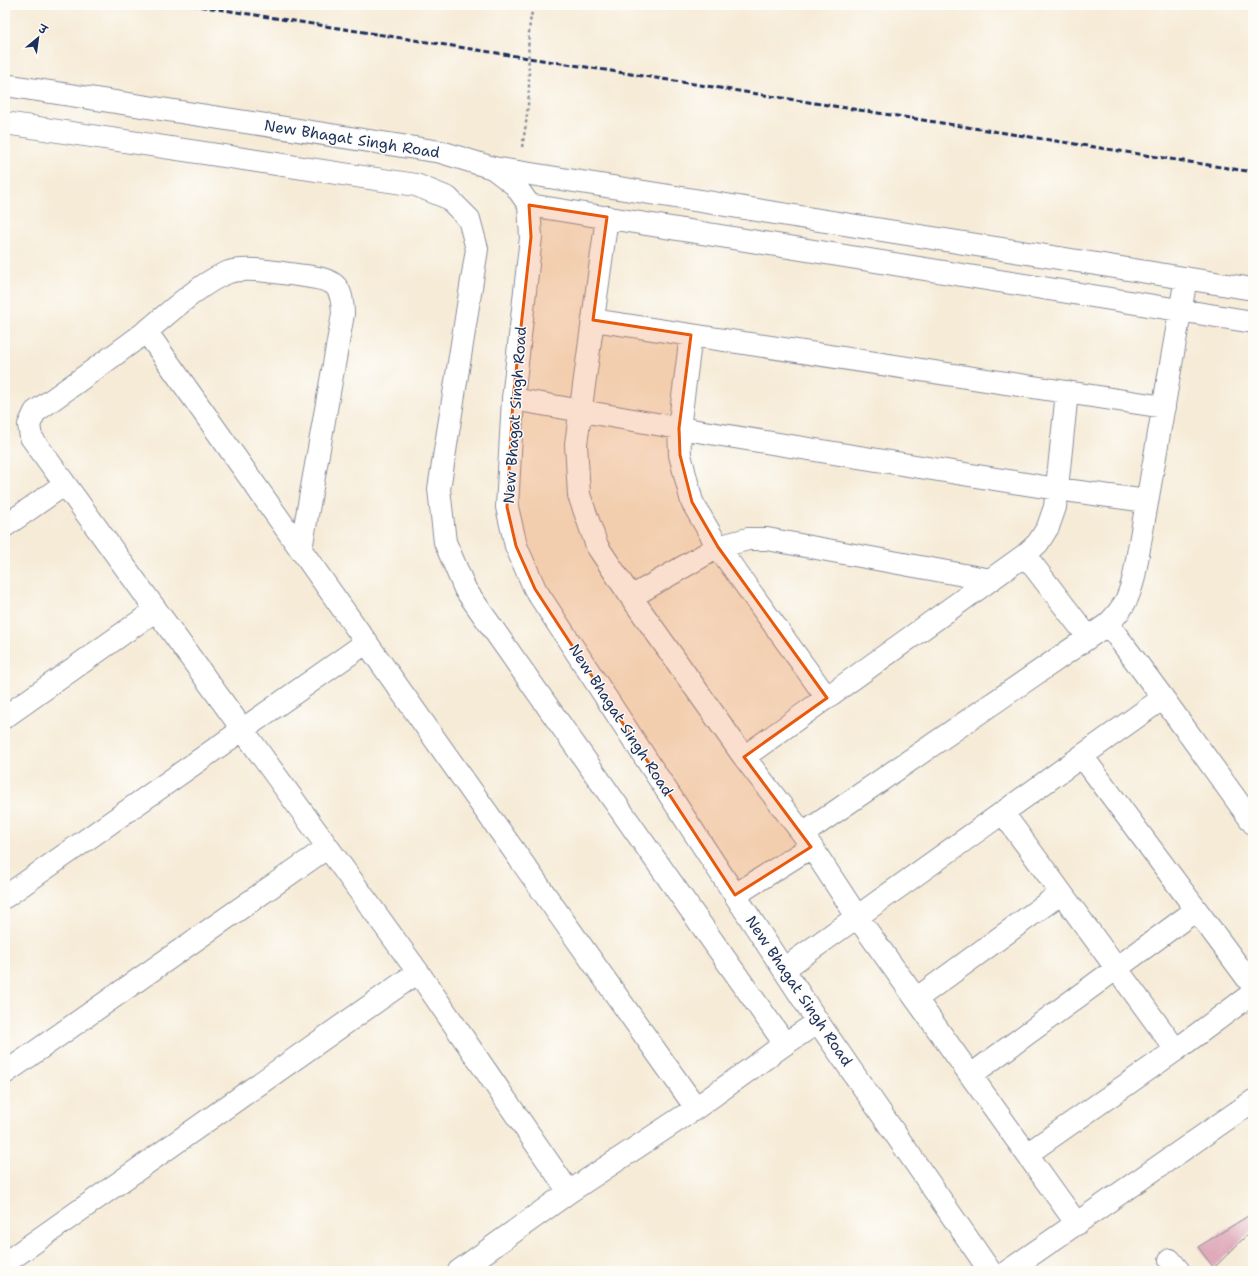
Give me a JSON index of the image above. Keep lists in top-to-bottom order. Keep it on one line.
{"streets":{"street":["New Bhagat Singh Road"]},"north":"top right"}
